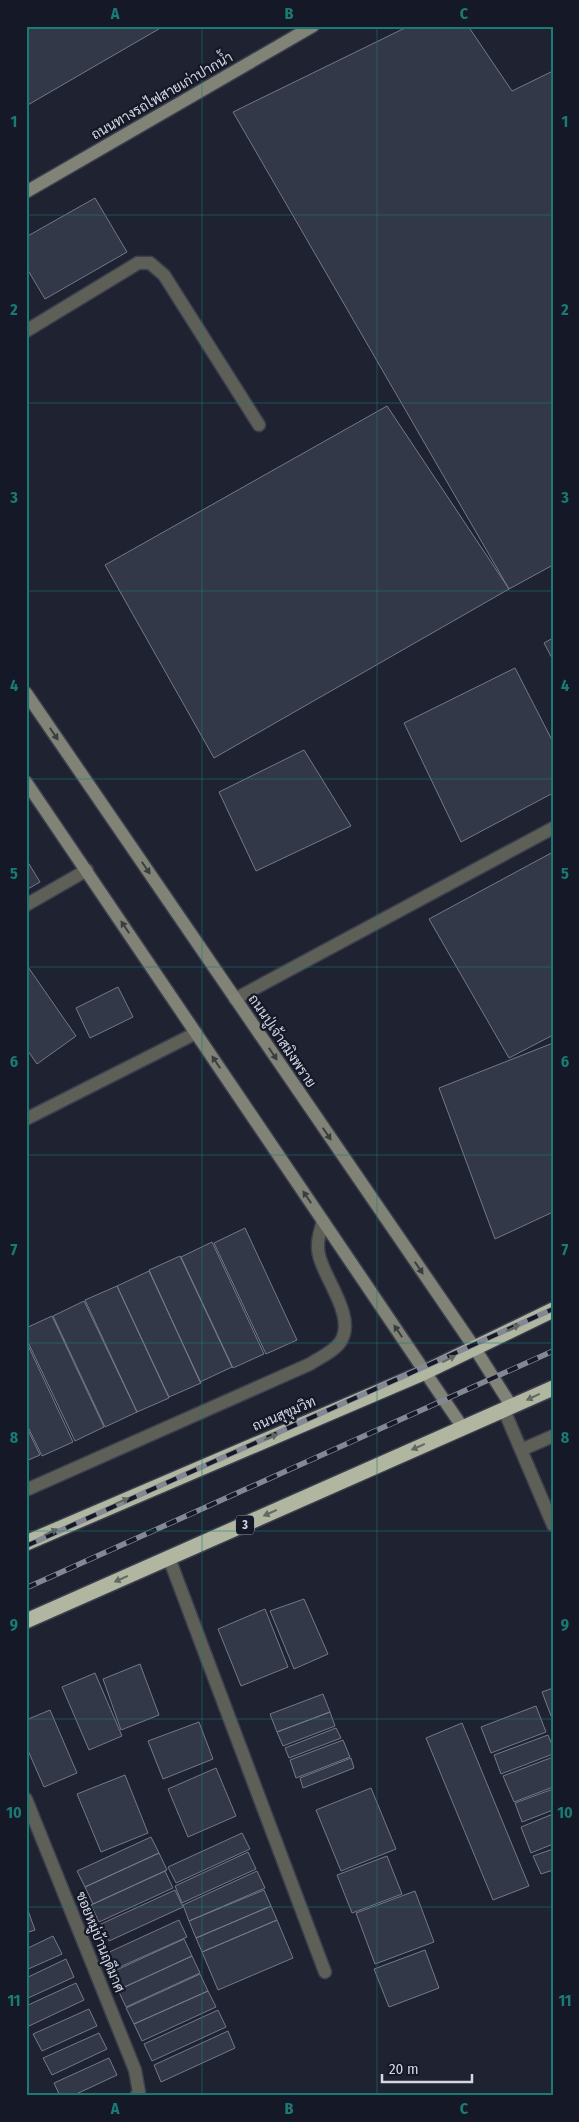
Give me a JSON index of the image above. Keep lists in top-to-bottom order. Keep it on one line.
{"streets":{"highway":["ถนนสุขุมวิท","3"],"main road":["ถนนทางรถไฟสายเก่าปากน้ำ","ถนนปู่เจ้าสมิงพราย"],"street":["ซอยหมู่บ้านฤดีมาศ"]},"crossings":[["ถนนปู่เจ้าสมิงพราย","ถนนสุขุมวิท"],["ถนนปู่เจ้าสมิงพราย","3"]],"scale_bar":"20 m","grid":{"columns":["A","B","C"],"rows":["1","2","3","4","5","6","7","8","9","10","11"]}}
